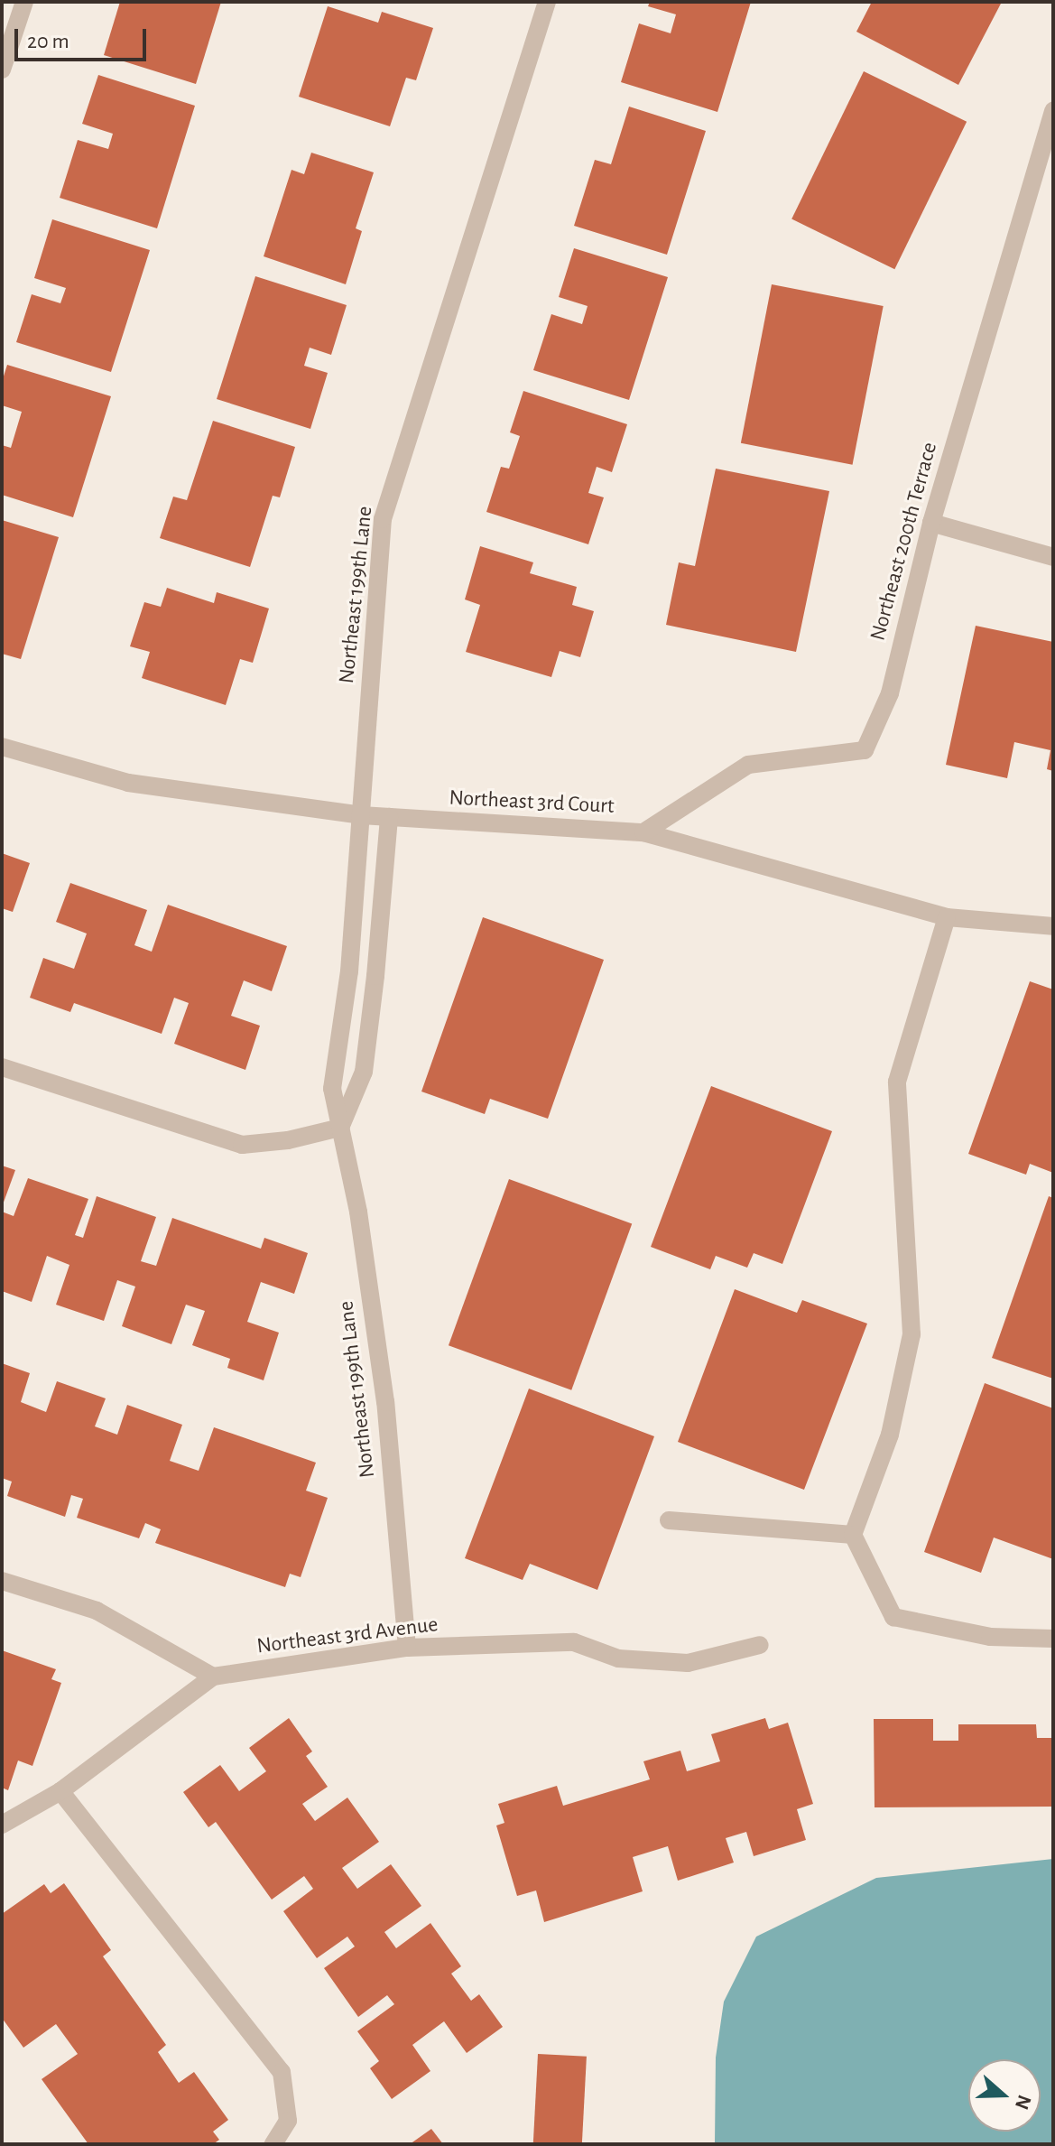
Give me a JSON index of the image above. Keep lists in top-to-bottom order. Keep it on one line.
{"streets":{"street":["Northeast 200th Terrace","Northeast 199th Lane","Northeast 3rd Court","Northeast 3rd Avenue"]},"crossings":[["Northeast 200th Terrace","Northeast 3rd Court"],["Northeast 199th Lane","Northeast 3rd Court"],["Northeast 199th Lane","Northeast 3rd Avenue"]],"scale_bar":"20 m","north":"right"}
